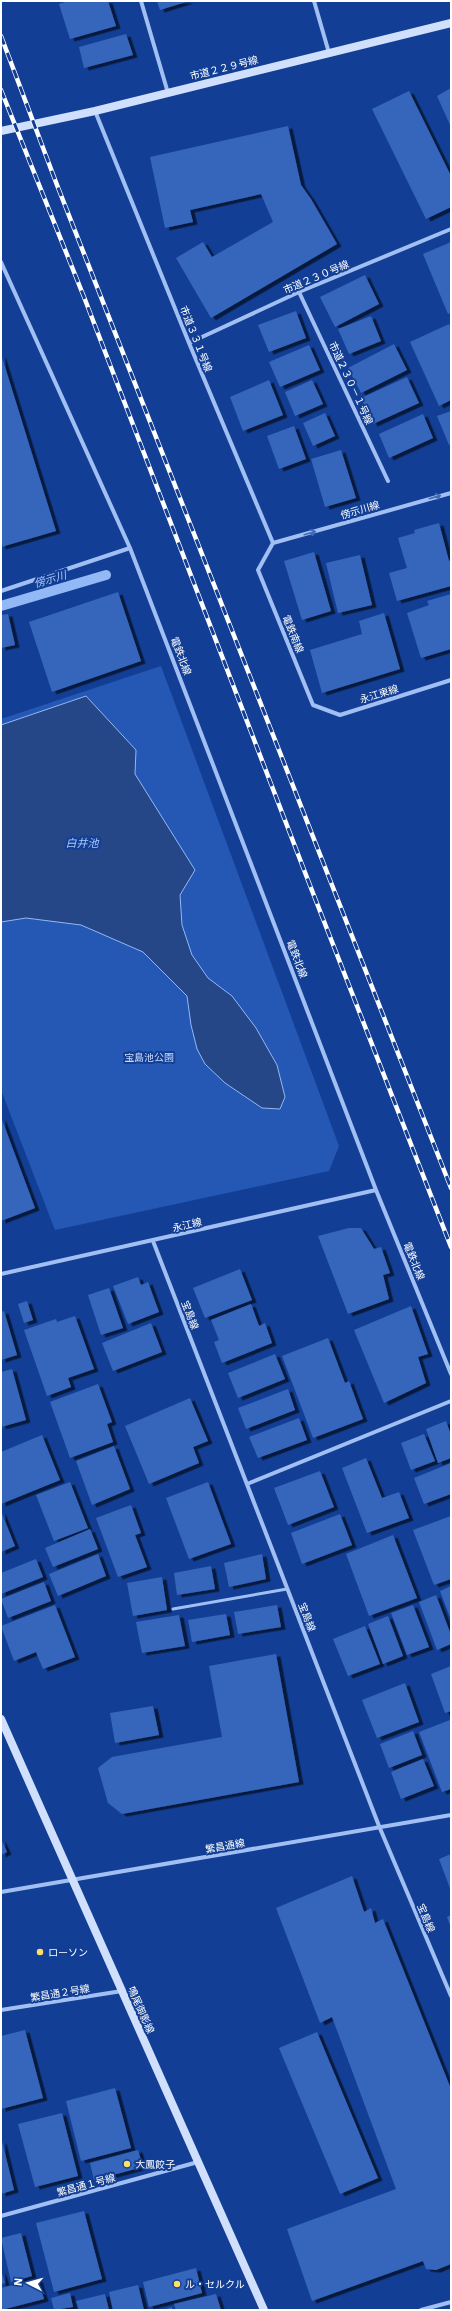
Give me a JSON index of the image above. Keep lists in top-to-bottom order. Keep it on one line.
{"streets":{"street":["市道２２９号線","市道２３０号線","市道３３１号線","市道２３０－１号線","傍示川線","電鉄南線","電鉄北線","永江東線","永江線","宝島線","繁昌通線","繁昌通２号線","鳴尾御影線","繁昌通１号線"]},"crossings":[["市道２２９号線","市道３３１号線"],["市道２３０号線","市道３３１号線"],["市道２３０号線","市道２３０－１号線"],["市道３３１号線","傍示川線"],["市道３３１号線","電鉄南線"],["傍示川線","電鉄南線"],["電鉄南線","永江東線"],["電鉄北線","永江線"],["永江線","宝島線"],["宝島線","繁昌通線"],["繁昌通線","鳴尾御影線"],["繁昌通２号線","鳴尾御影線"],["鳴尾御影線","繁昌通１号線"]],"one_way":["傍示川線"],"water":["傍示川","白井池"],"parks":["宝島池公園"],"places":["ローソン","大鳳餃子","ル・セルクル"],"north":"left"}
